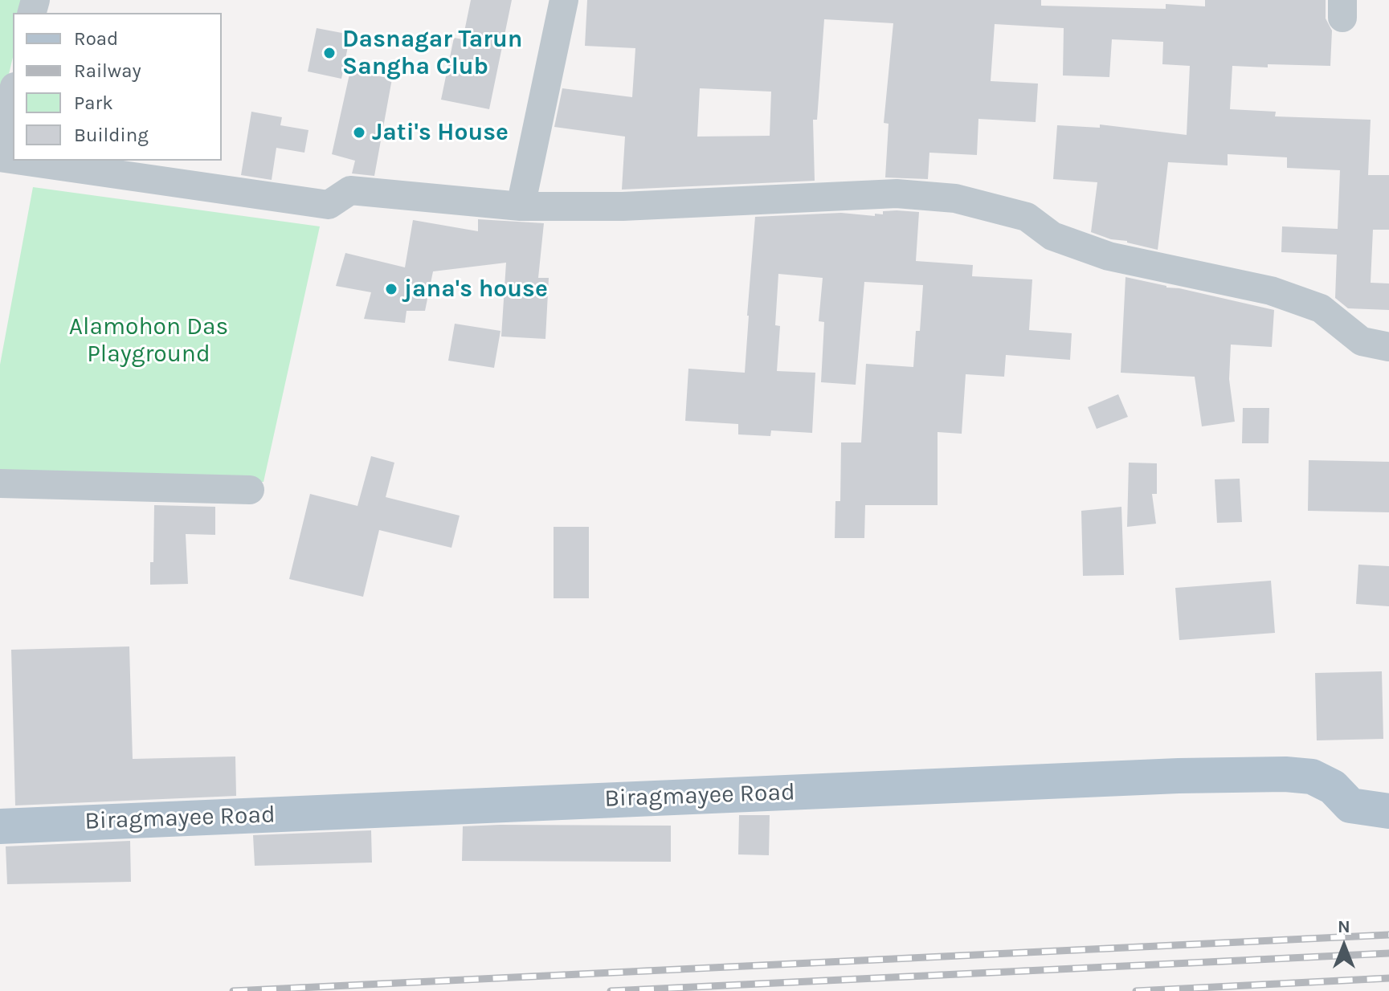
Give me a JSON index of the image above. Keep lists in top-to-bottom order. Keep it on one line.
{"streets":{"main road":["Biragmayee Road"]},"parks":["Alamohon Das Playground"],"places":["Dasnagar Tarun Sangha Club","Jati's House","jana's house"],"legend":["Road","Railway","Park","Building"],"north":"top"}
